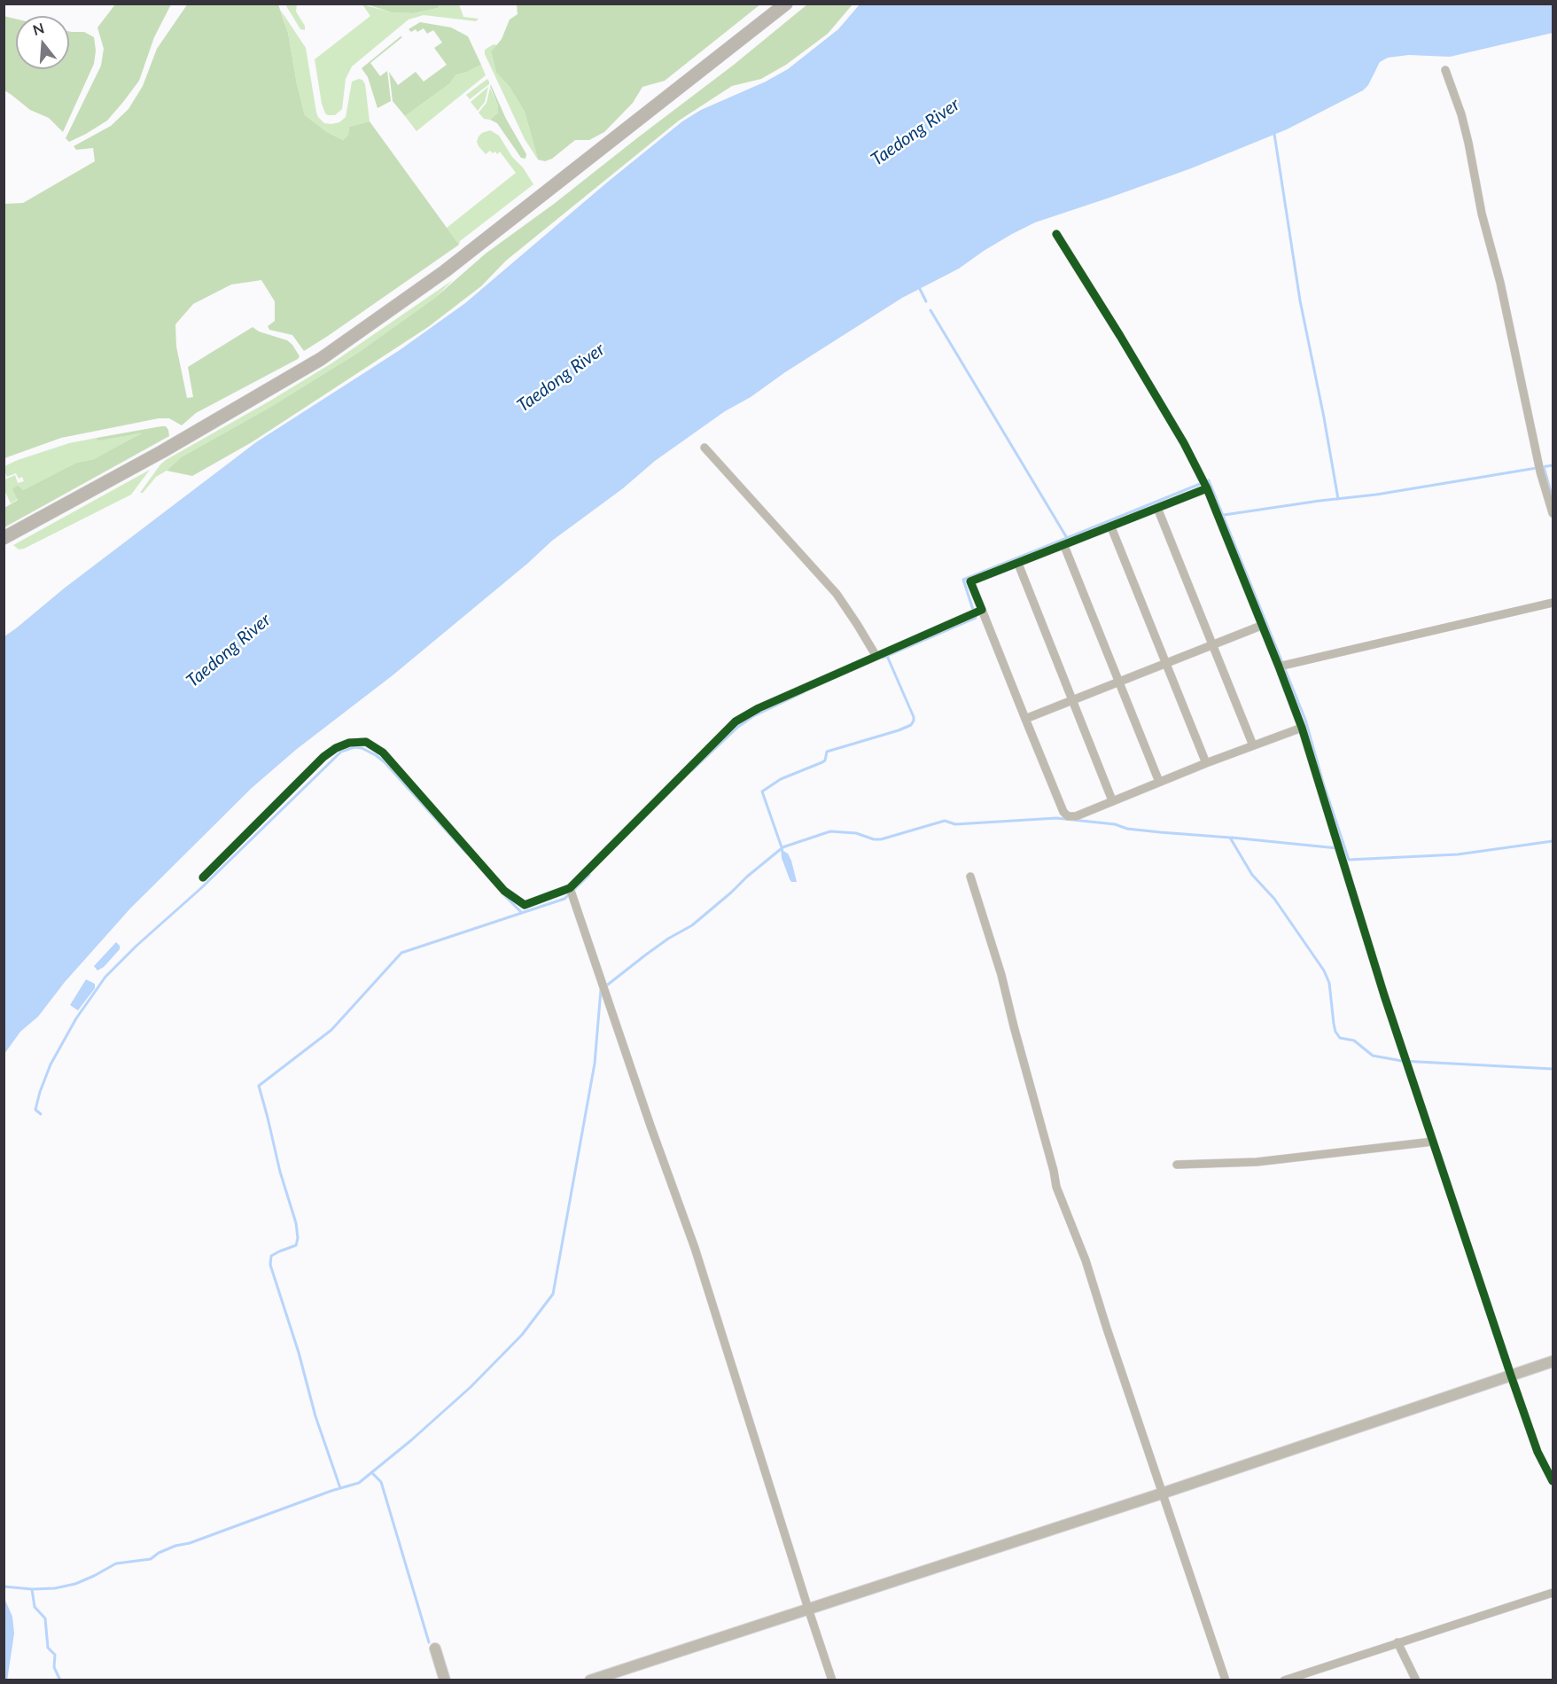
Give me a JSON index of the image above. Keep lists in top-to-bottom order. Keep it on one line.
{"water":["Taedong River"],"north":"top"}
